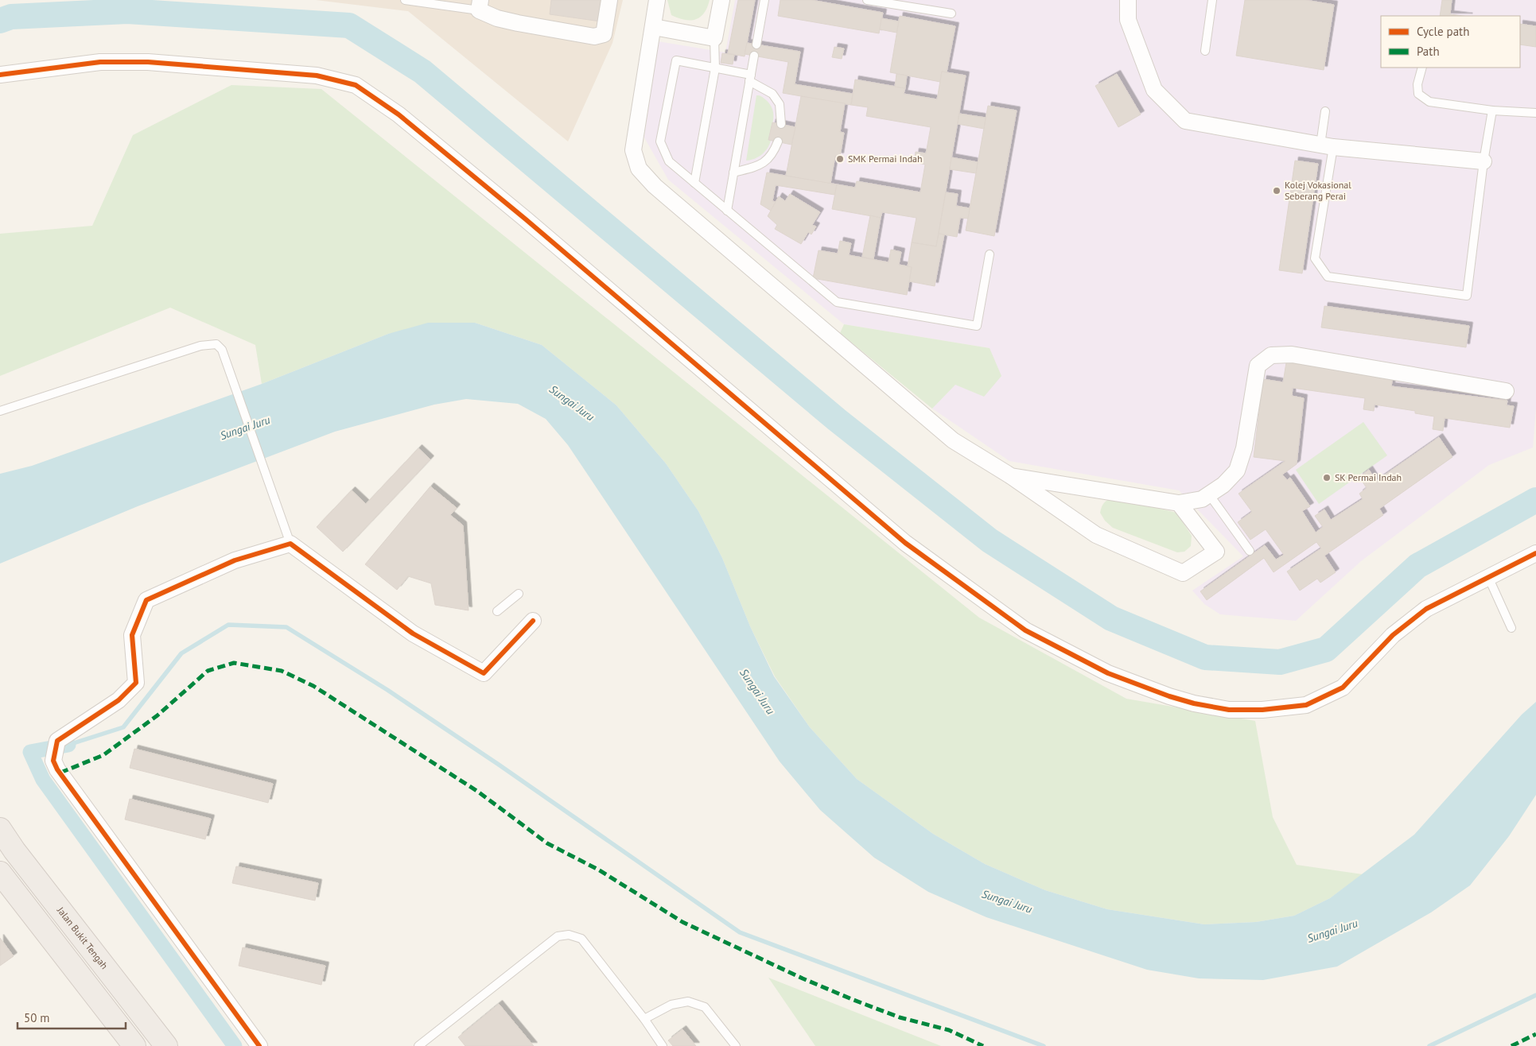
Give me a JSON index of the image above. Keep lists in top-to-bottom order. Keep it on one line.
{"streets":{"highway":["Jalan Bukit Tengah"]},"water":["Sungai Juru"],"places":["SMK Permai Indah","Kolej Vokasional Seberang Perai","SK Permai Indah"],"legend":["Cycle path","Path"],"scale_bar":"50 m"}
